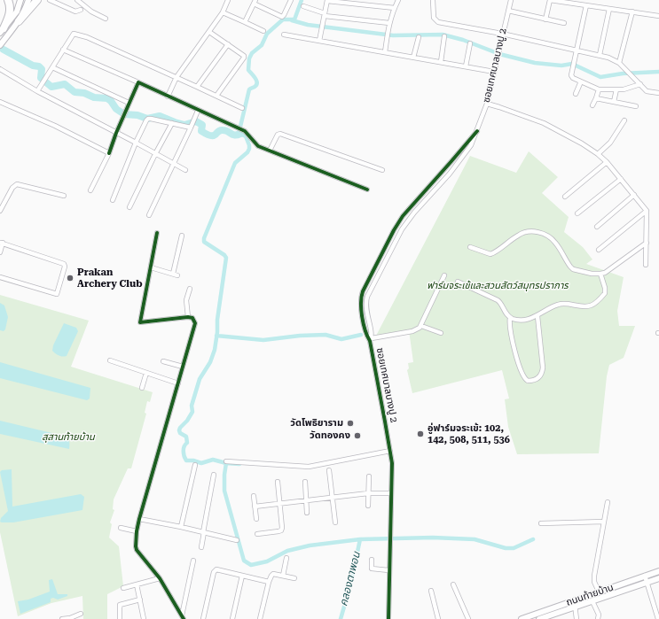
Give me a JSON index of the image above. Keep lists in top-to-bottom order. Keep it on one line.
{"streets":{"street":["ซอยเทศบาลบางปู 2","ถนนท้ายบ้าน"]},"water":["คลองตาพอน"],"parks":["ฟาร์มจระเข้และสวนสัตว์สมุทรปราการ","สุสานท้ายบ้าน"],"places":["Prakan Archery Club","วัดโพธิยาราม","อู่ฟาร์มจระเข้: 102, 142, 508, 511, 536","วัดทองคง"]}
